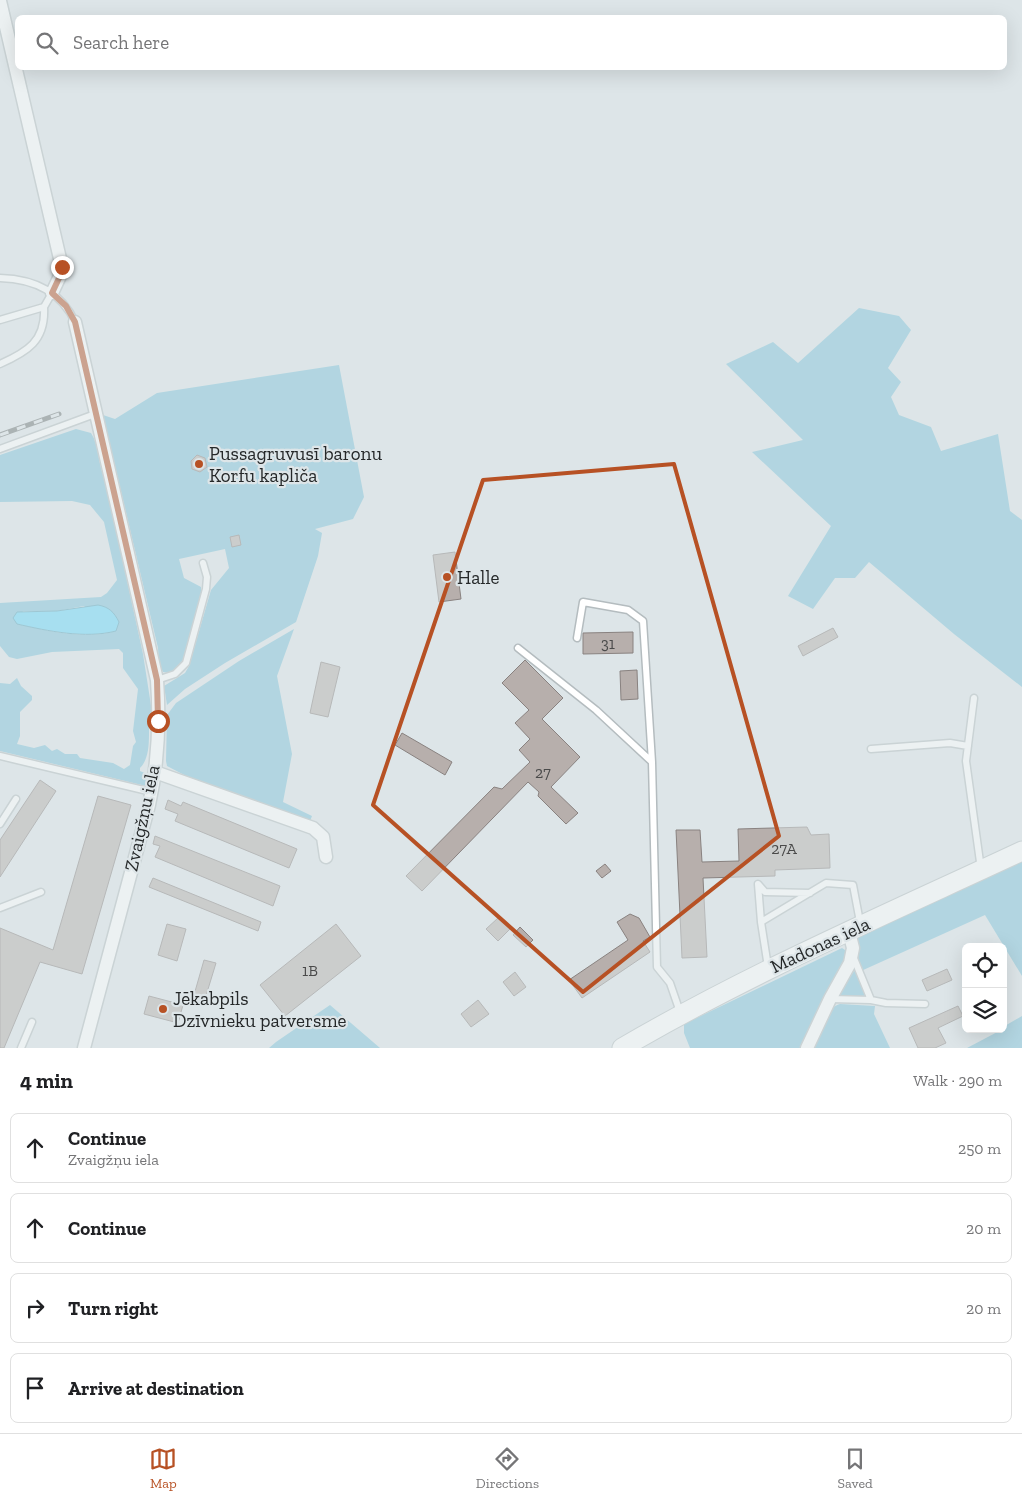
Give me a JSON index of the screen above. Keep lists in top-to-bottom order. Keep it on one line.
{"streets":{"main road":["Madonas iela"],"street":["Zvaigžņu iela"]},"places":["Pussagruvusī baronu Korfu kapliča","Halle","Jēkabpils Dzīvnieku patversme"],"house_numbers":["31","27","27A","1B"],"page":{"search":"Search here","heading":["4 min","Walk · 290 m"],"list":[["Continue","Zvaigžņu iela","250 m"],["Continue","20 m"],["Turn right","20 m"],"Arrive at destination"],"nav":["Map","Directions","Saved"]}}
